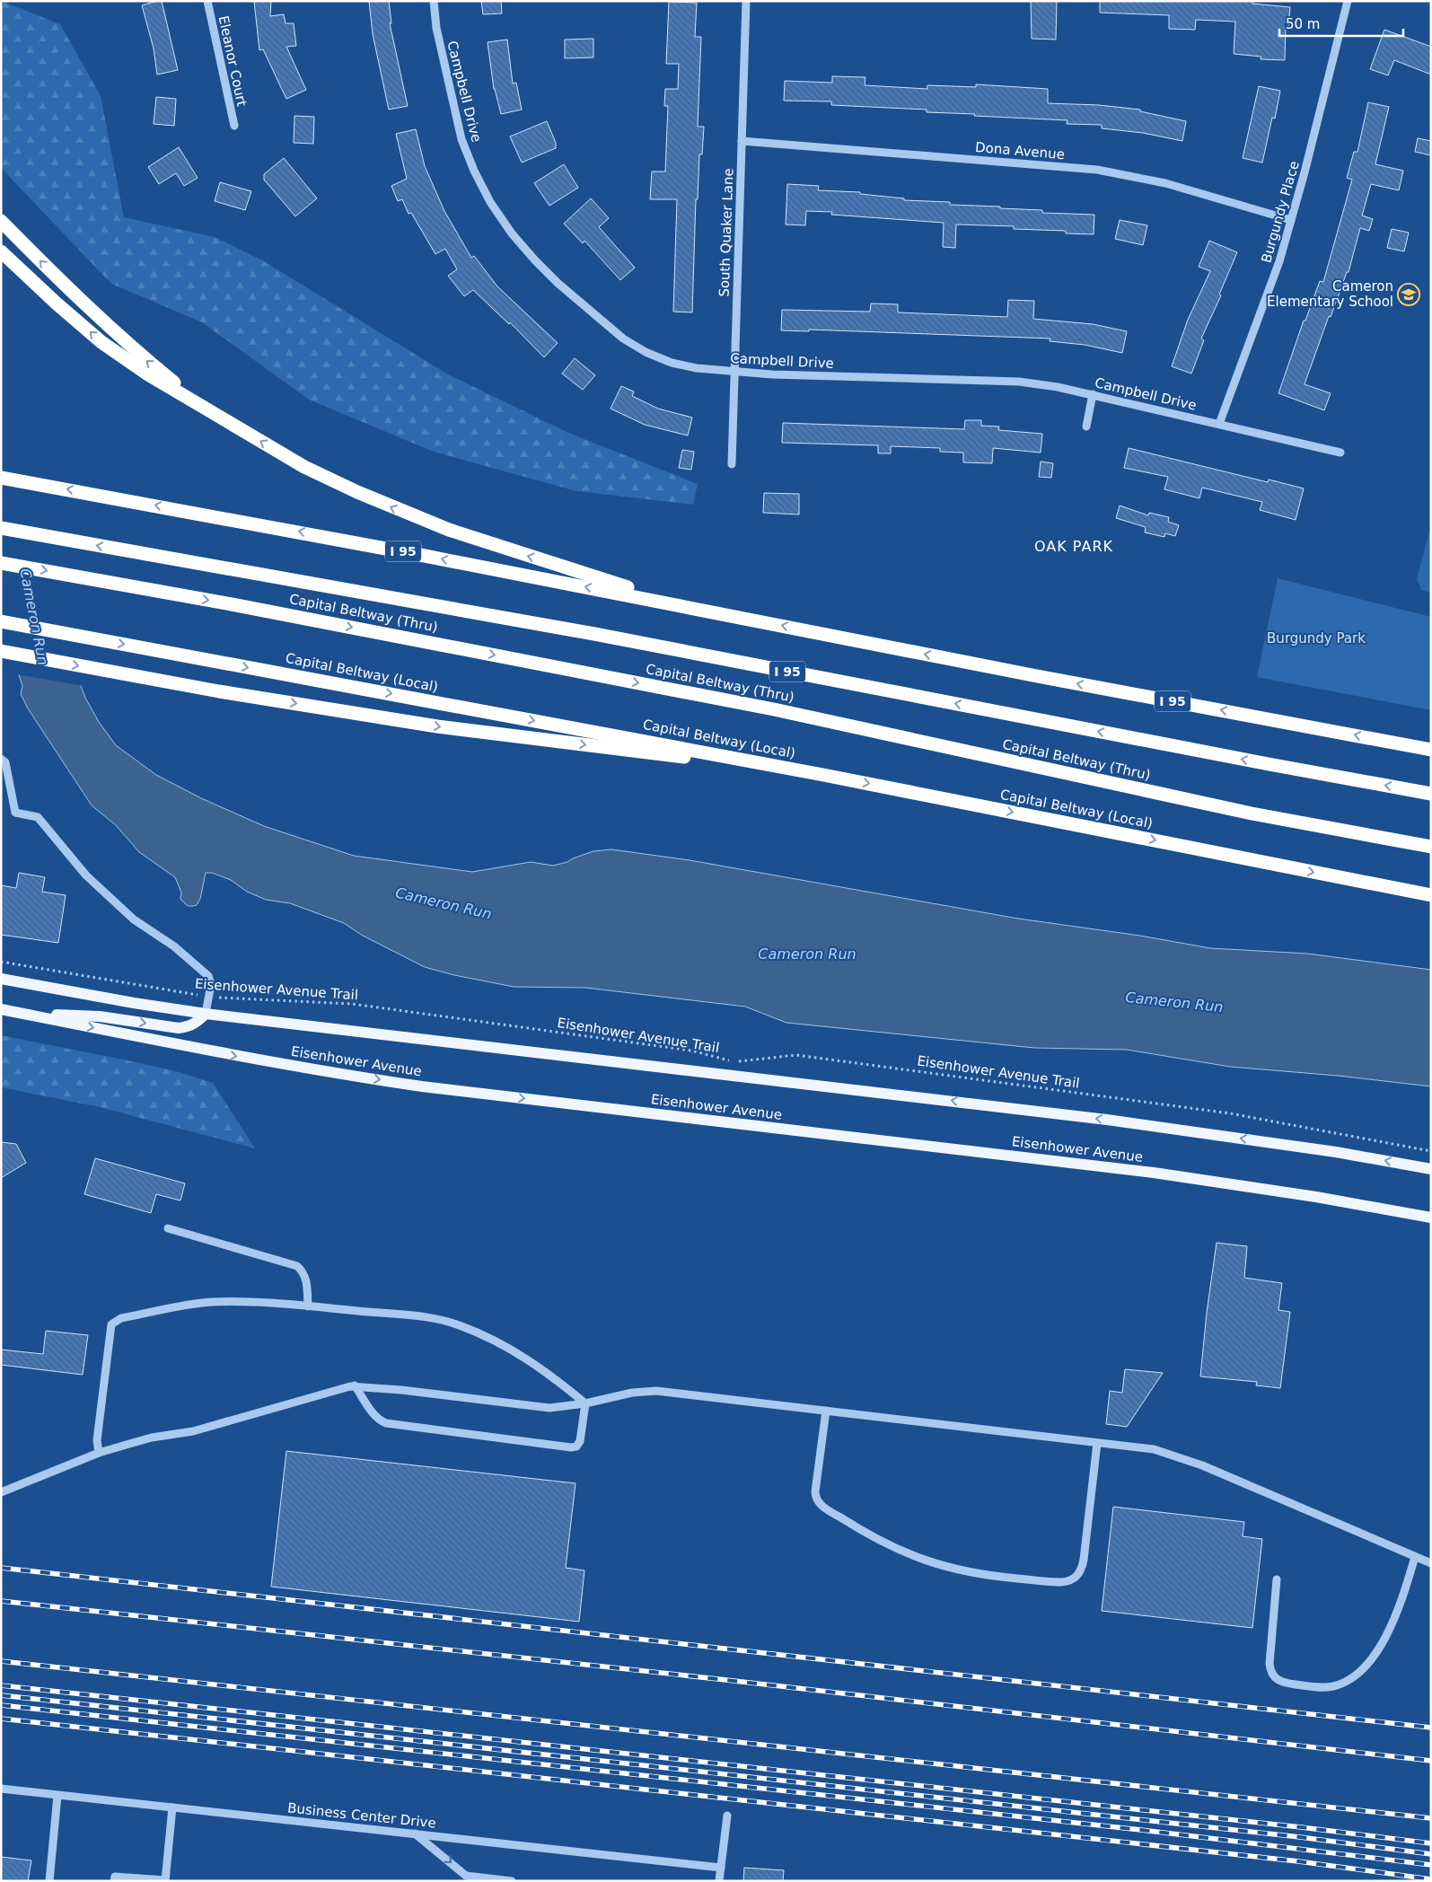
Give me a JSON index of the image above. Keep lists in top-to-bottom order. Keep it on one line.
{"streets":{"highway":["I 95","Capital Beltway (Thru)","Capital Beltway (Local)"],"main road":["Eisenhower Avenue"],"street":["Eleanor Court","Campbell Drive","Dona Avenue","Burgundy Place","South Quaker Lane","Business Center Drive"],"path":["Eisenhower Avenue Trail"]},"crossings":[["Campbell Drive","Burgundy Place"],["Campbell Drive","South Quaker Lane"],["Dona Avenue","Burgundy Place"],["Dona Avenue","South Quaker Lane"]],"districts":["OAK PARK"],"water":["Cameron Run"],"parks":["Burgundy Park"],"places":{"school or university":["Cameron Elementary School"]},"scale_bar":"50 m"}
